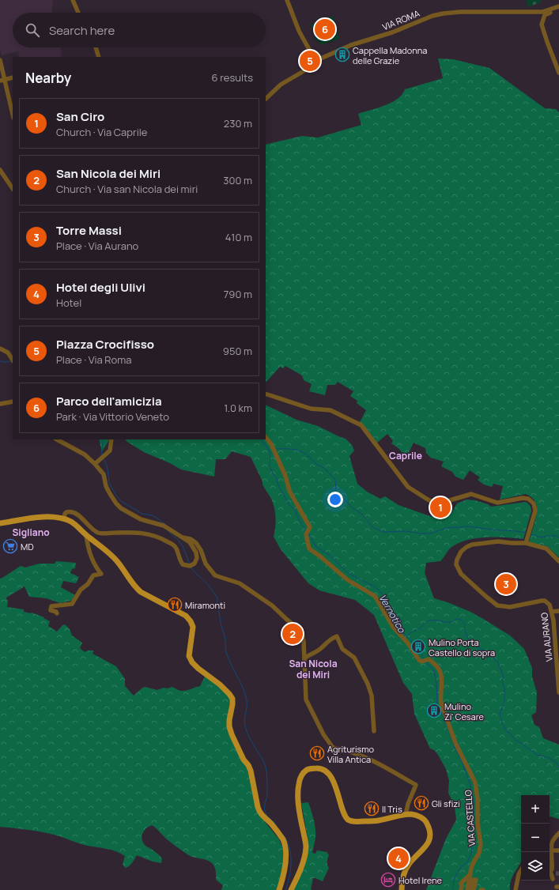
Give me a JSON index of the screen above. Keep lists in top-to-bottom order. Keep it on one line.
{"streets":{"street":["VIA ROMA","VIA AURANO","VIA CASTELLO"]},"districts":["Caprile","Sigliano","San Nicola dei Miri"],"water":["Vernotico"],"places":{"building":["Cappella Madonna delle Grazie","Mulino Porta Castello di sopra","Mulino Zi' Cesare"],"supermarket":["MD"],"restaurant":["Miramonti","Agriturismo Villa Antica","Gli sfizi","Il Tris"],"hotel":["Hotel Irene"]},"page":{"search":"Search here","pins":["6","5","1","3","2","4"],"heading":["Nearby","6 results"],"list":[{"mark":"1","name":"San Ciro","note":"Church · Via Caprile","value":"230 m"},{"mark":"2","name":"San Nicola dei Miri","note":"Church · Via san Nicola dei miri","value":"300 m"},{"mark":"3","name":"Torre Massi","note":"Place · Via Aurano","value":"410 m"},{"mark":"4","name":"Hotel degli Ulivi","note":"Hotel","value":"790 m"},{"mark":"5","name":"Piazza Crocifisso","note":"Place · Via Roma","value":"950 m"},{"mark":"6","name":"Parco dell'amicizia","note":"Park · Via Vittorio Veneto","value":"1.0 km"}],"map_buttons":["+","−"]}}
